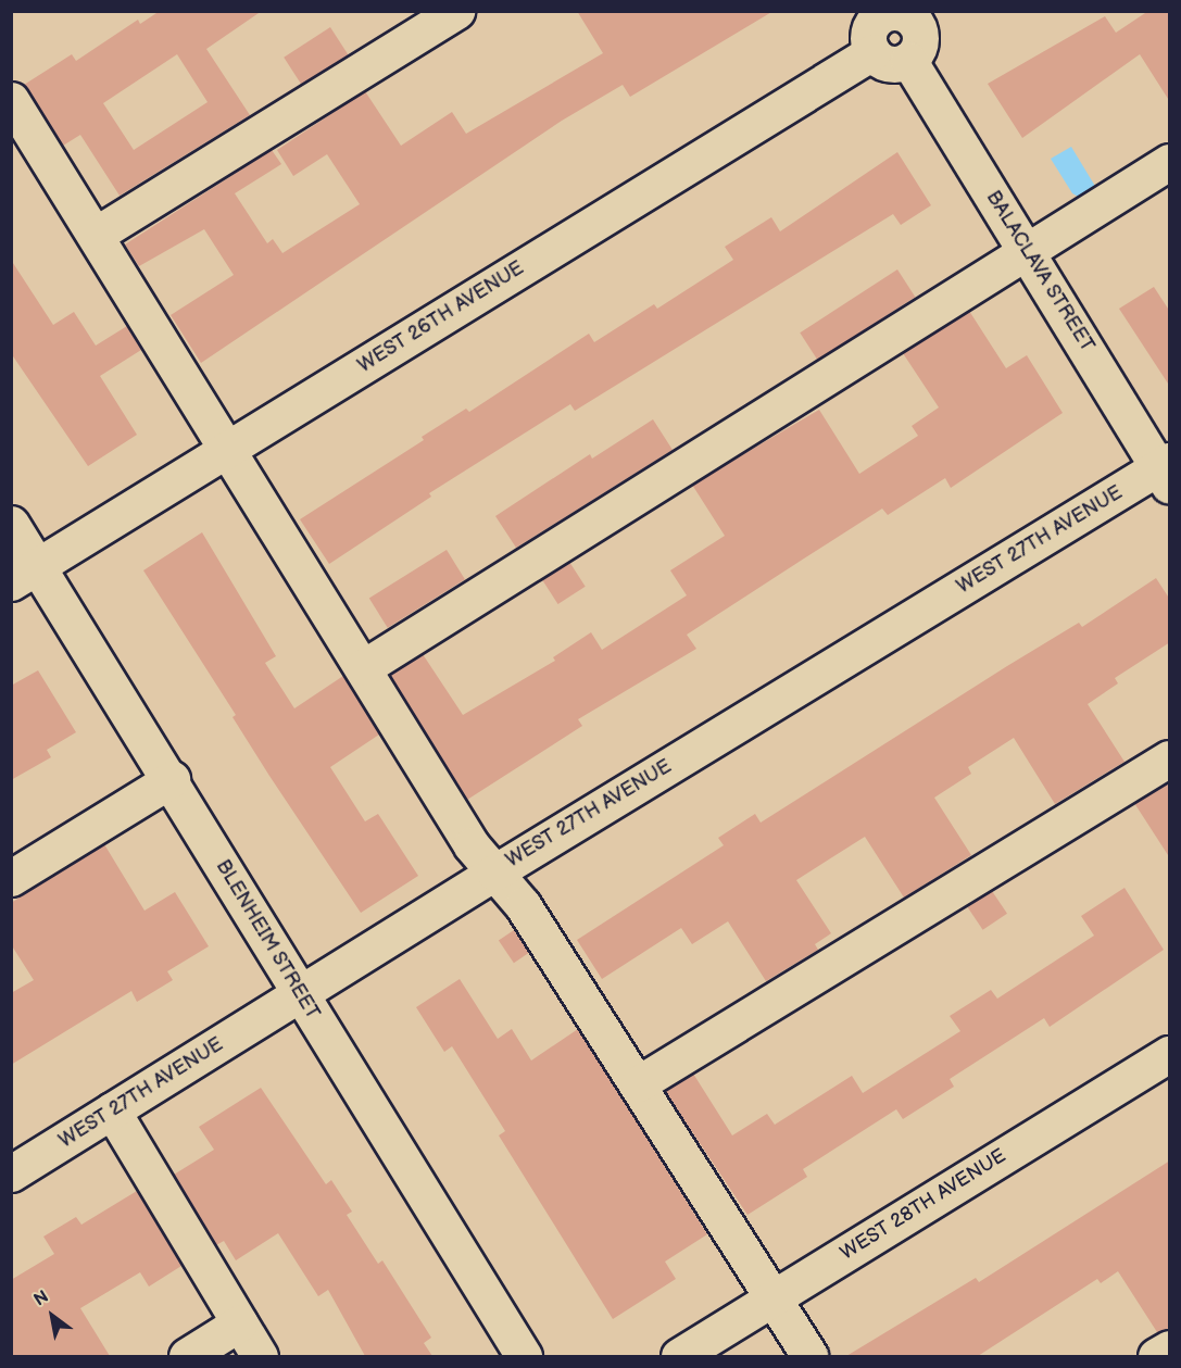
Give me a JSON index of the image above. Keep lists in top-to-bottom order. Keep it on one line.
{"streets":{"street":["BALACLAVA STREET","WEST 26TH AVENUE","WEST 27TH AVENUE","BLENHEIM STREET","WEST 28TH AVENUE"]},"crossings":[["BALACLAVA STREET","WEST 26TH AVENUE"],["BALACLAVA STREET","WEST 27TH AVENUE"],["WEST 26TH AVENUE","BLENHEIM STREET"],["WEST 27TH AVENUE","BLENHEIM STREET"]],"north":"top left"}
